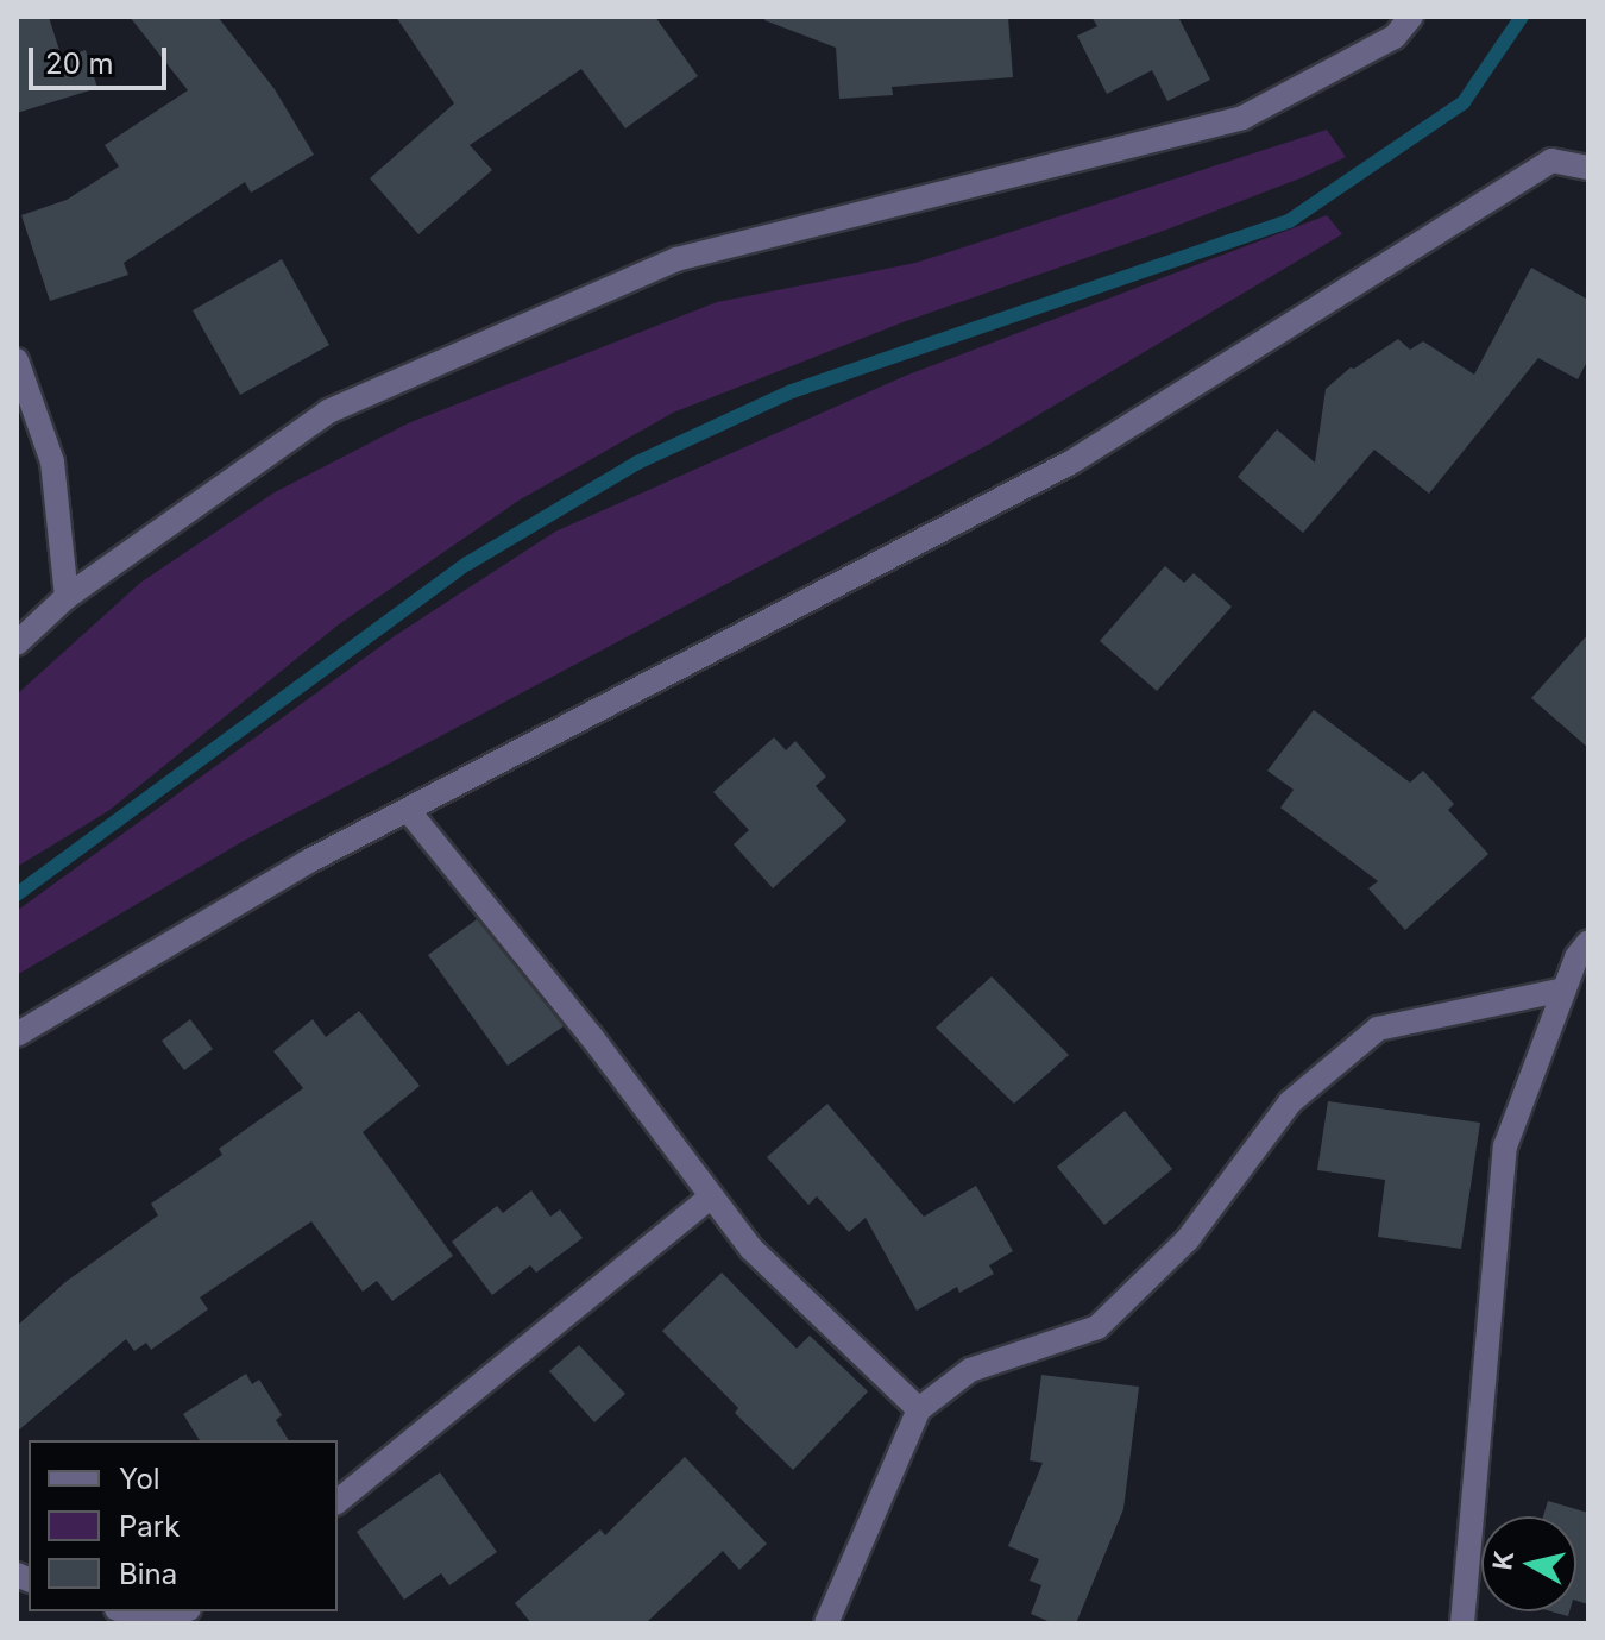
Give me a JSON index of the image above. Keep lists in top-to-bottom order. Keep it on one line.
{"legend":["Yol","Park","Bina"],"scale_bar":"20 m","north":"left"}
